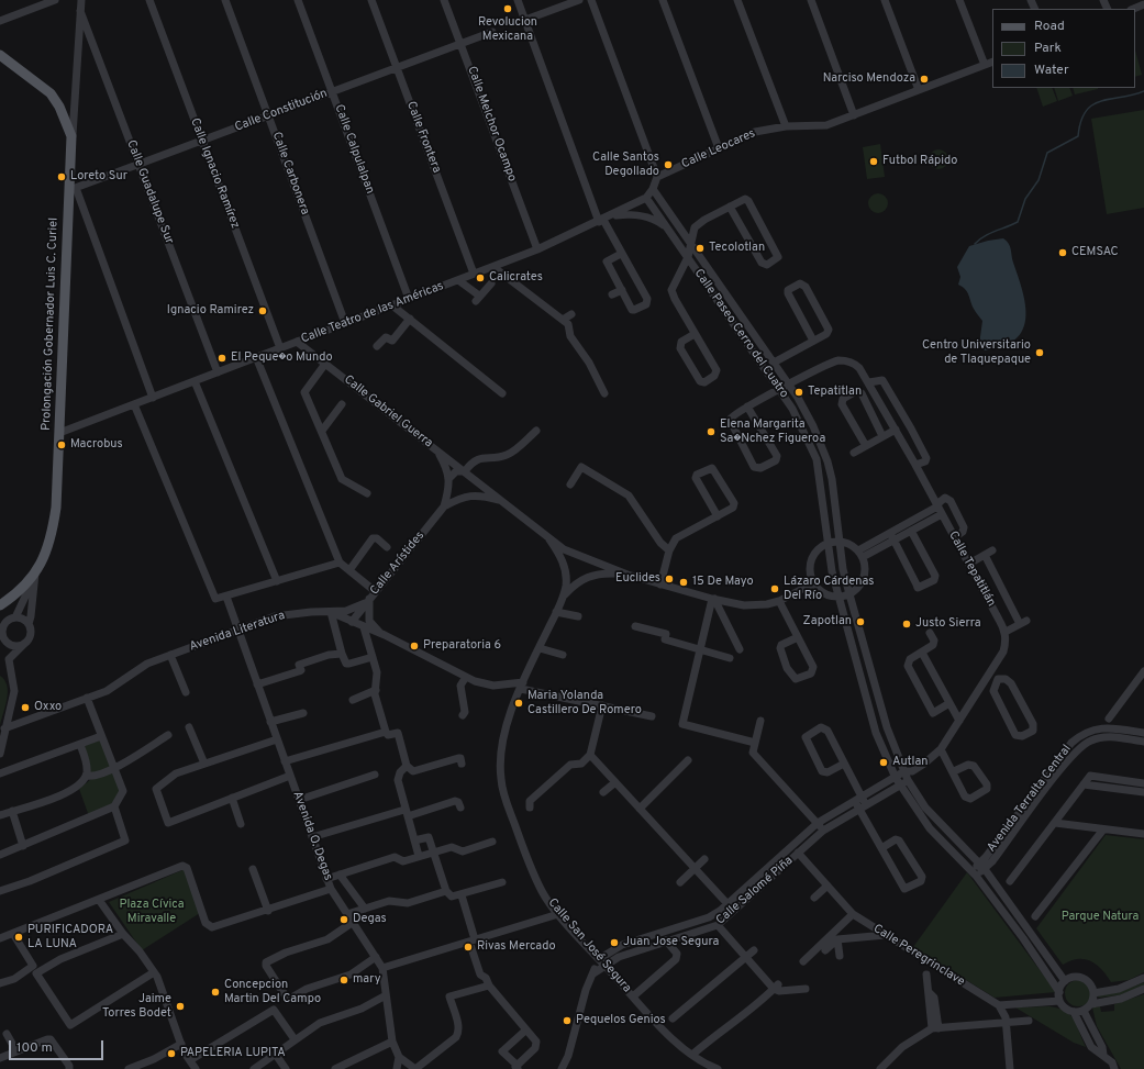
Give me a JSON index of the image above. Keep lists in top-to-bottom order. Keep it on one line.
{"streets":{"main road":["Prolongación Gobernador Luis C. Curiel"],"street":["Calle Constitución","Calle Melchor Ocampo","Calle Frontera","Calle Calpulalpan","Calle Leocares","Calle Ignacio Ramírez","Calle Carbonera","Calle Guadalupe Sur","Calle Teatro de las Américas","Calle Paseo Cerro del Cuatro","Calle Gabriel Guerra","Calle Arístides","Calle Tepatitlán","Avenida Literatura","Avenida Terralta Central","Avenida O. Degas","Calle Salomé Piña","Calle San José Segura","Calle Peregrinclave"]},"crossings":[["Calle Constitución","Calle Melchor Ocampo"],["Calle Constitución","Calle Frontera"],["Calle Constitución","Calle Calpulalpan"],["Calle Constitución","Calle Ignacio Ramírez"],["Calle Constitución","Calle Carbonera"],["Calle Constitución","Calle Guadalupe Sur"],["Calle Constitución","Prolongación Gobernador Luis C. Curiel"],["Calle Melchor Ocampo","Calle Teatro de las Américas"],["Calle Frontera","Calle Teatro de las Américas"],["Calle Calpulalpan","Calle Teatro de las Américas"],["Calle Ignacio Ramírez","Calle Teatro de las Américas"],["Calle Carbonera","Calle Teatro de las Américas"],["Calle Guadalupe Sur","Calle Teatro de las Américas"],["Calle Teatro de las Américas","Prolongación Gobernador Luis C. Curiel"],["Calle Teatro de las Américas","Calle Gabriel Guerra"],["Calle Paseo Cerro del Cuatro","Calle Tepatitlán"],["Calle Paseo Cerro del Cuatro","Avenida Terralta Central"],["Calle Paseo Cerro del Cuatro","Calle Salomé Piña"],["Calle Gabriel Guerra","Calle Arístides"],["Calle Gabriel Guerra","Calle San José Segura"],["Calle Arístides","Avenida Literatura"],["Avenida Literatura","Avenida O. Degas"],["Avenida Literatura","Calle San José Segura"],["Calle Salomé Piña","Calle San José Segura"],["Calle Salomé Piña","Calle Peregrinclave"]],"parks":["Plaza Cívica Miravalle","Parque Natura"],"places":["Revolucion Mexicana","Narciso Mendoza","Futbol Rápido","Calle Santos Degollado","Loreto Sur","Tecolotlan","CEMSAC","Calicrates","Ignacio Ramirez","Centro Universitario de Tlaquepaque","El Peque�o Mundo","Tepatitlan","Elena Margarita Sa�Nchez Figueroa","Macrobus","Euclides","15 De Mayo","Lázaro Cárdenas Del Río","Zapotlan","Justo Sierra","Preparatoria 6","Maria Yolanda Castillero De Romero","Oxxo","Autlan","Degas","PURIFICADORA LA LUNA","Juan Jose Segura","Rivas Mercado","mary","Concepcion Martin Del Campo","Jaime Torres Bodet","Pequelos Genios","PAPELERIA LUPITA"],"legend":["Road","Park","Water"],"scale_bar":"100 m"}
